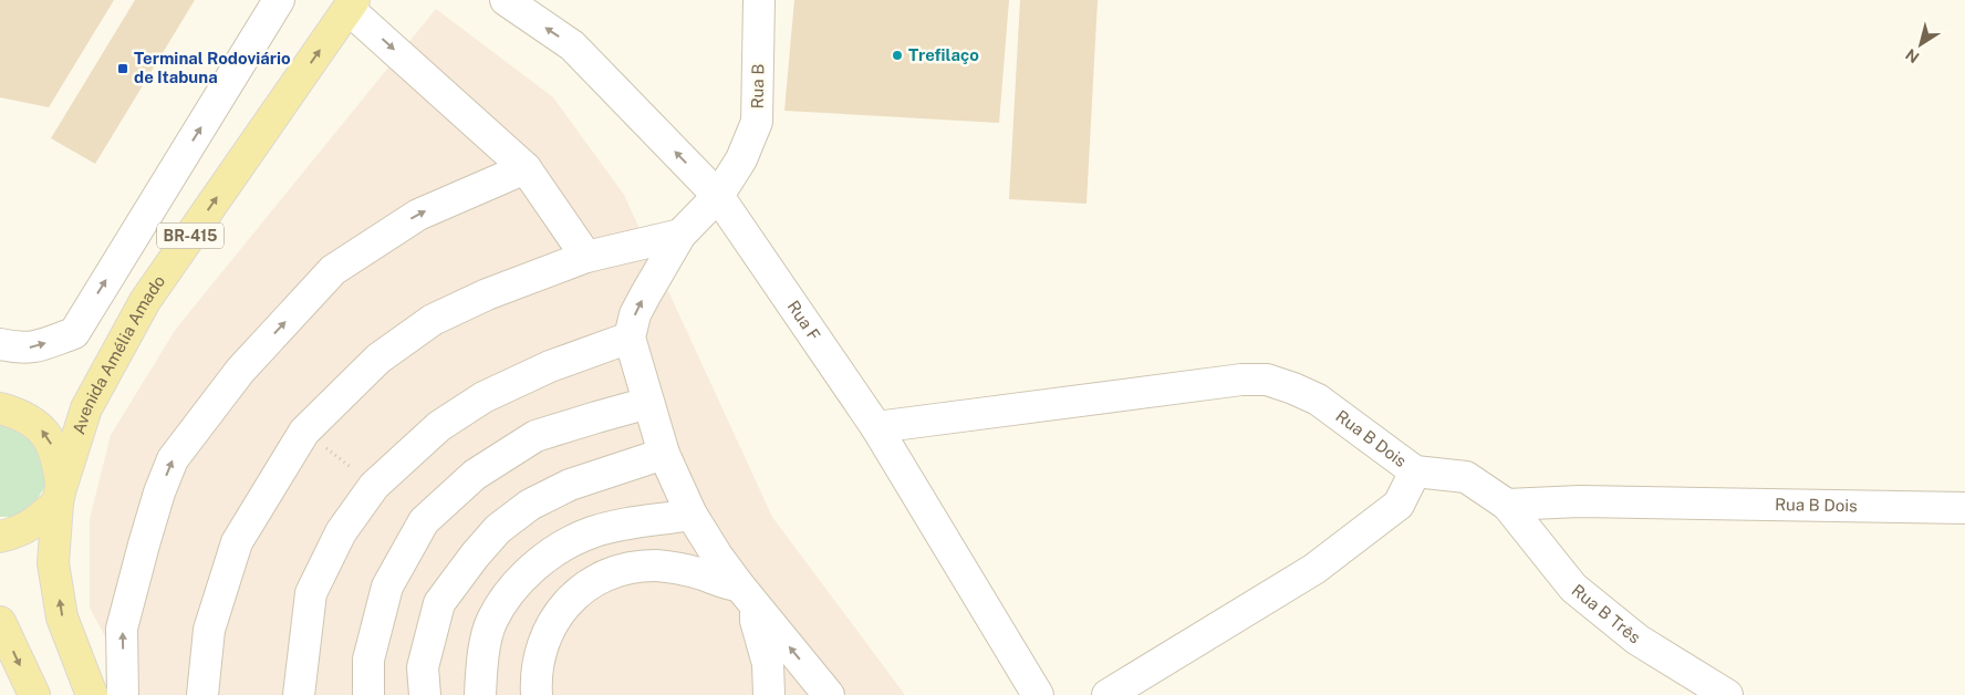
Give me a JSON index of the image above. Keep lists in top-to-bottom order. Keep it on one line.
{"streets":{"main road":["BR-415","Avenida Amélia Amado"],"street":["Rua B","Rua F","Rua B Dois","Rua B Três"]},"crossings":[["Rua B","Rua F"],["Rua F","Rua B Dois"],["Rua B Dois","Rua B Três"]],"one_way":["Avenida Amélia Amado"],"places":{"other":["Trefilaço"],"transit":["Terminal Rodoviário de Itabuna"]},"north":"bottom left"}
